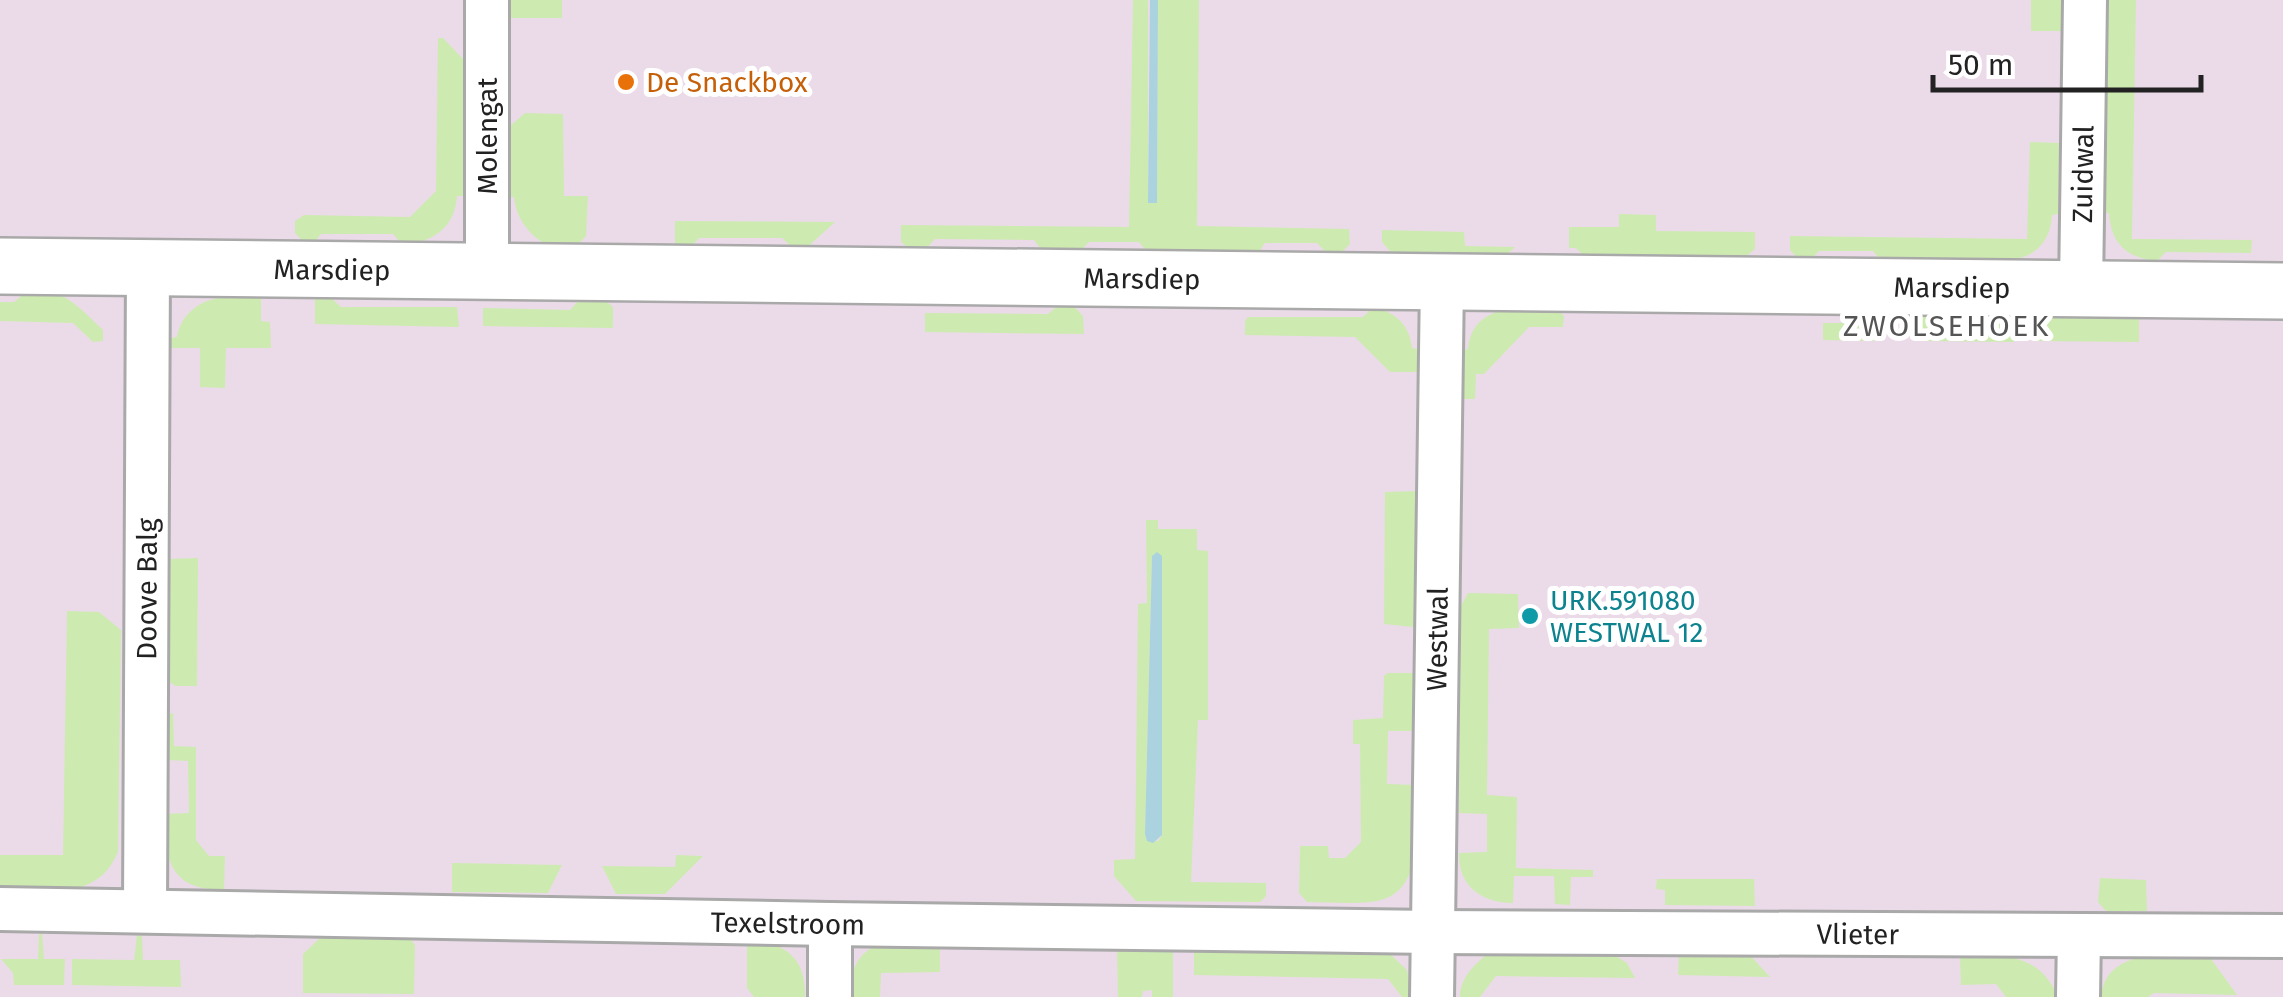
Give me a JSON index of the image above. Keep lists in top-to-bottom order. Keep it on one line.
{"streets":{"street":["Molengat","Zuidwal","Marsdiep","Doove Balg","Westwal","Texelstroom","Vlieter"]},"crossings":[["Molengat","Marsdiep"],["Zuidwal","Marsdiep"],["Marsdiep","Doove Balg"],["Marsdiep","Westwal"],["Doove Balg","Texelstroom"],["Westwal","Texelstroom"],["Westwal","Vlieter"],["Texelstroom","Vlieter"]],"districts":["ZWOLSEHOEK"],"places":["De Snackbox","URK.591080 WESTWAL 12"],"scale_bar":"50 m"}
